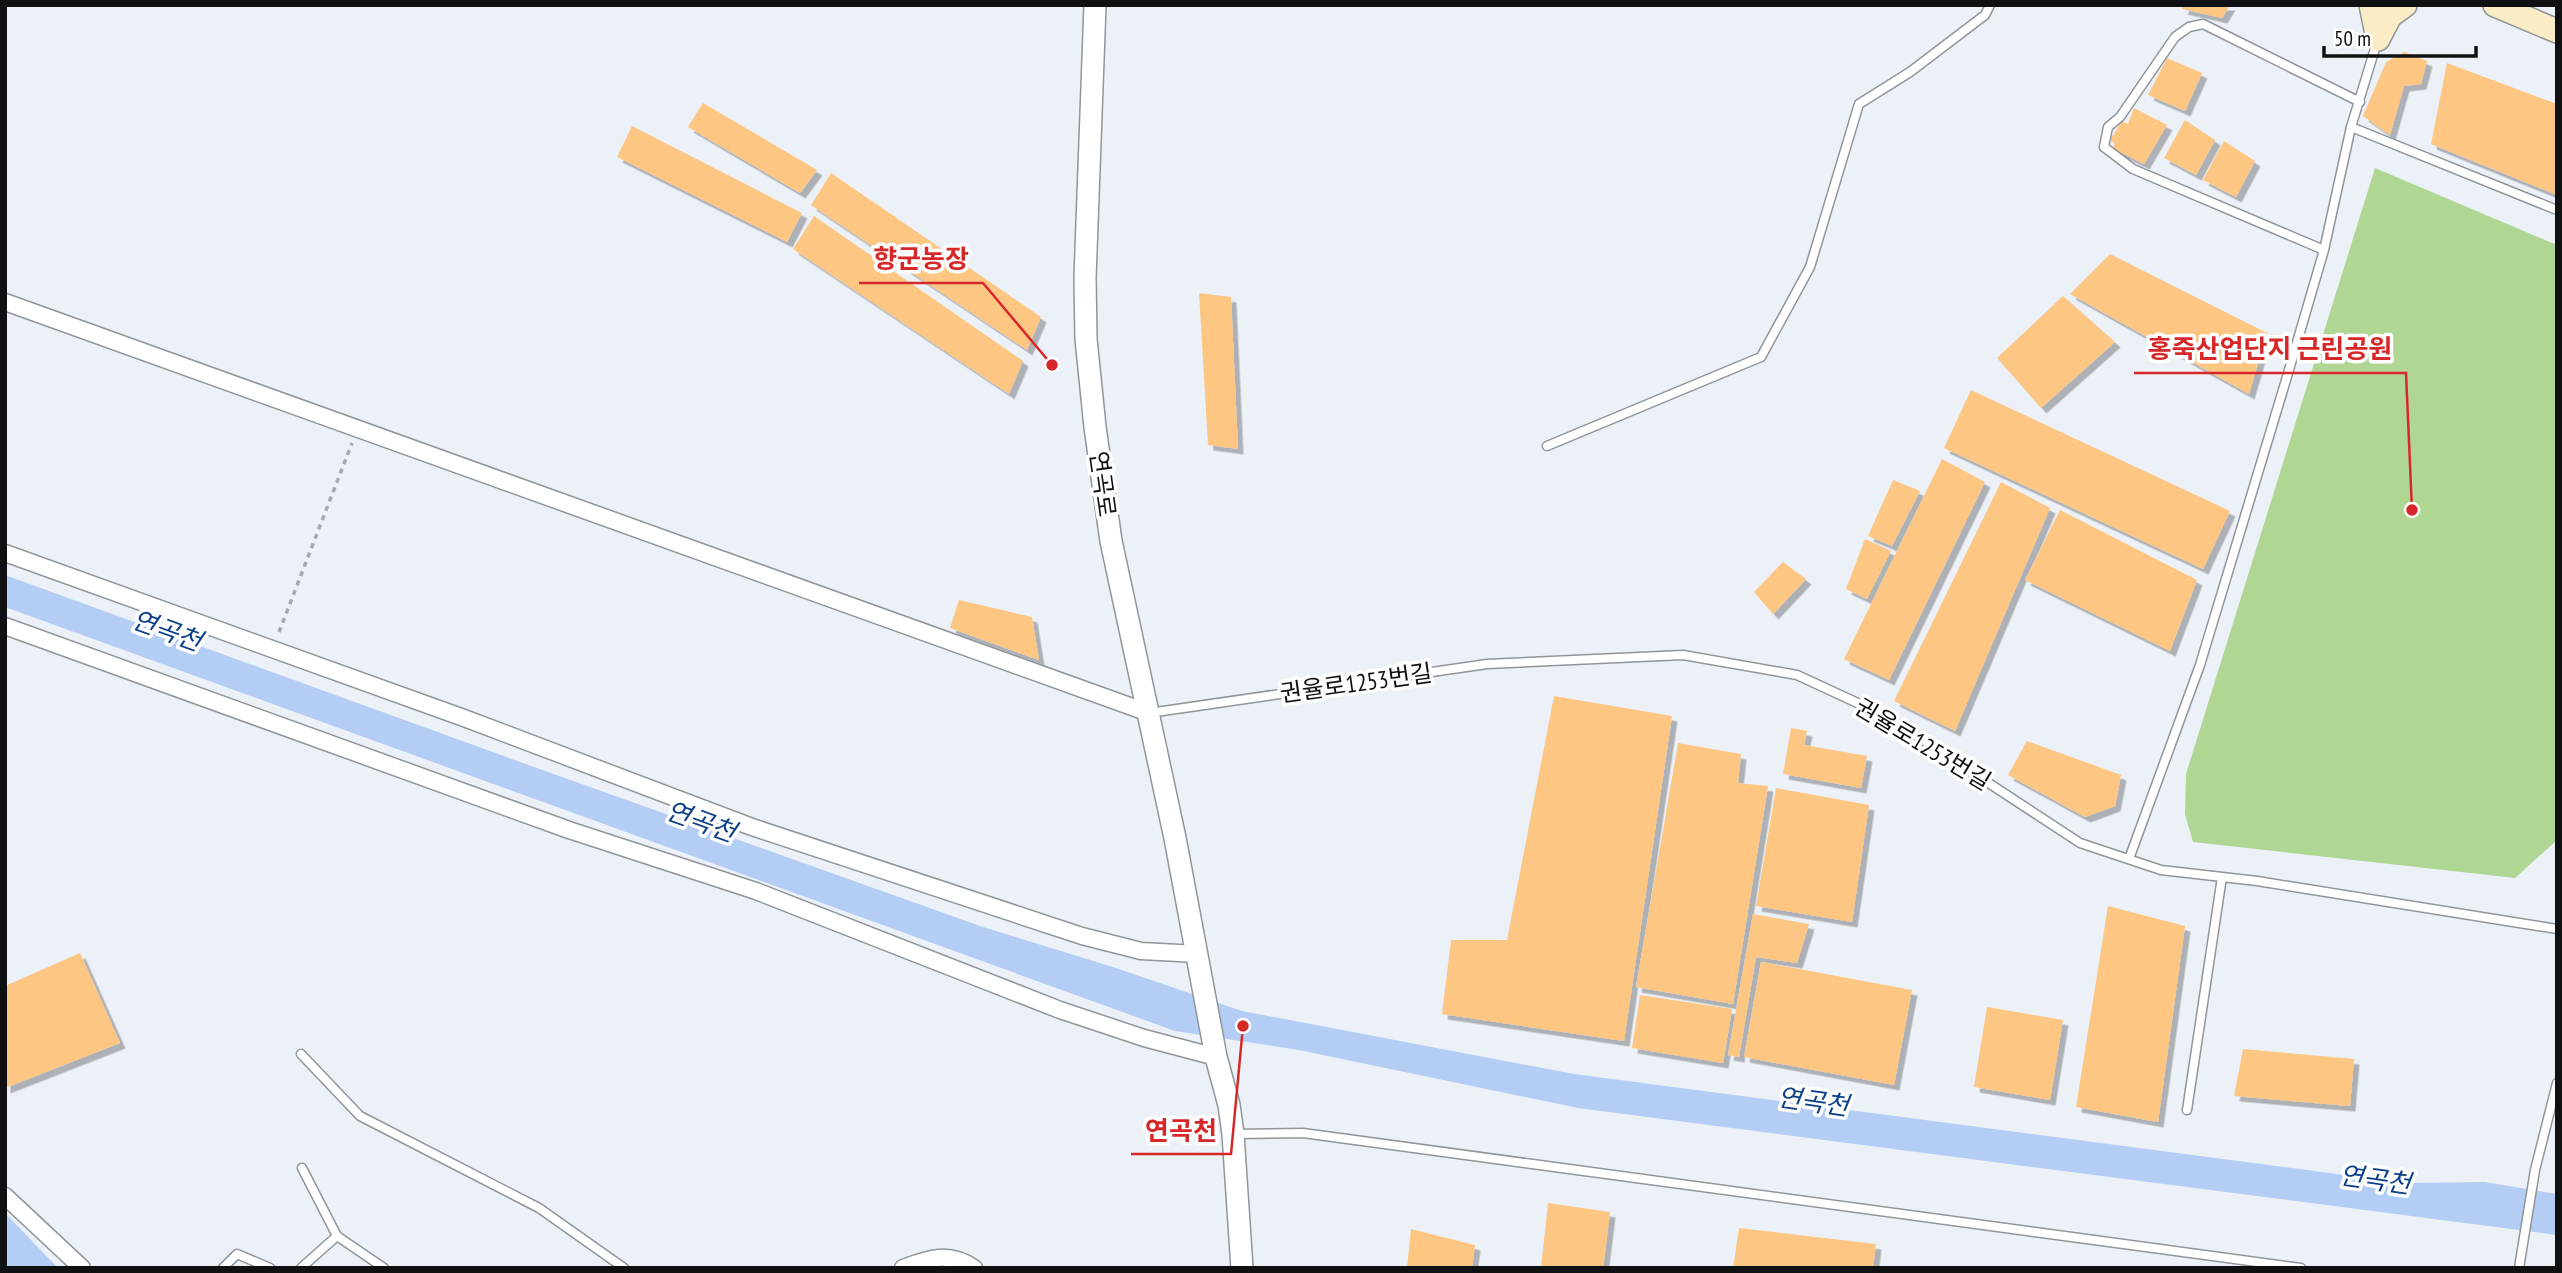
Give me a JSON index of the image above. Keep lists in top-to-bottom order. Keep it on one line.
{"streets":{"street":["연곡로"],"lane":["권율로1253번길"]},"crossings":[["연곡로","권율로1253번길"]],"water":["연곡천"],"places":["향군농장","홍죽산업단지 근린공원","연곡천"],"scale_bar":"50 m"}
